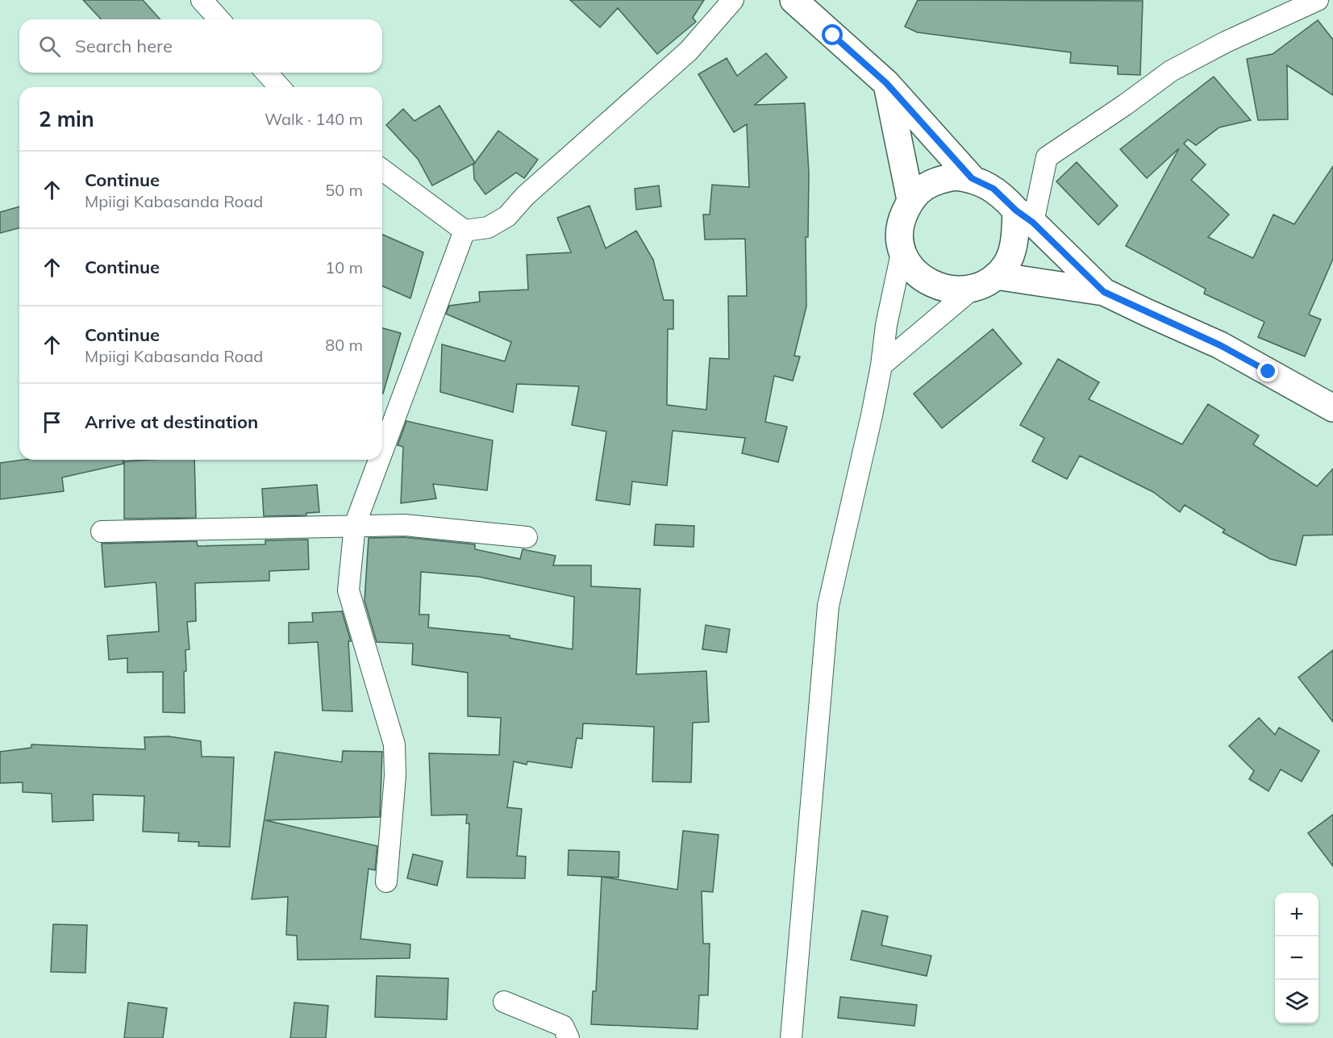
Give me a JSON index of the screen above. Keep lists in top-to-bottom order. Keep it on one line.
{"page":{"search":"Search here","heading":["2 min","Walk · 140 m"],"list":[["Continue","Mpiigi Kabasanda Road","50 m"],["Continue","10 m"],["Continue","Mpiigi Kabasanda Road","80 m"],"Arrive at destination"],"map_buttons":["+","−"]}}
